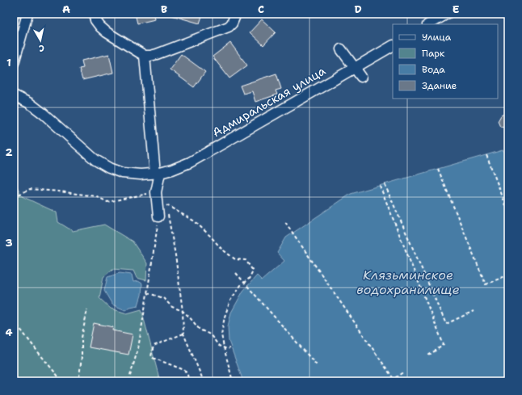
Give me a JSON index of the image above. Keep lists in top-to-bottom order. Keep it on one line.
{"streets":{"street":["Адмиральская улица"]},"water":["Клязьминское водохранилище"],"legend":["Улица","Парк","Вода","Здание"],"north":"bottom","grid":{"columns":["A","B","C","D","E"],"rows":["1","2","3","4"]}}
